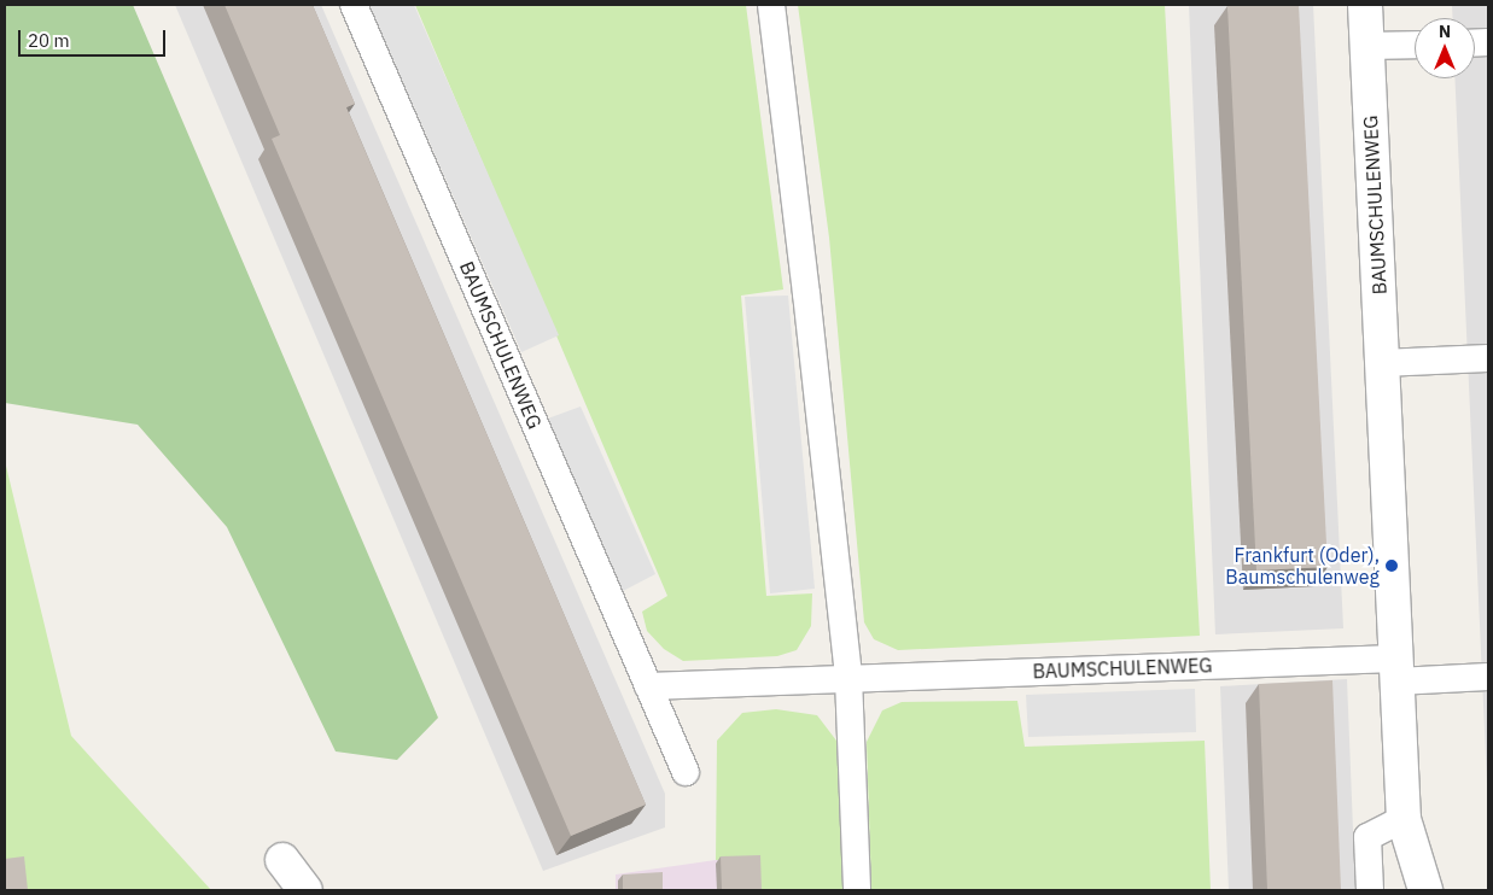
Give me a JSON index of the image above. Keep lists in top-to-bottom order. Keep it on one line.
{"streets":{"street":["BAUMSCHULENWEG"]},"places":["Frankfurt (Oder), Baumschulenweg"],"scale_bar":"20 m","north":"top"}
